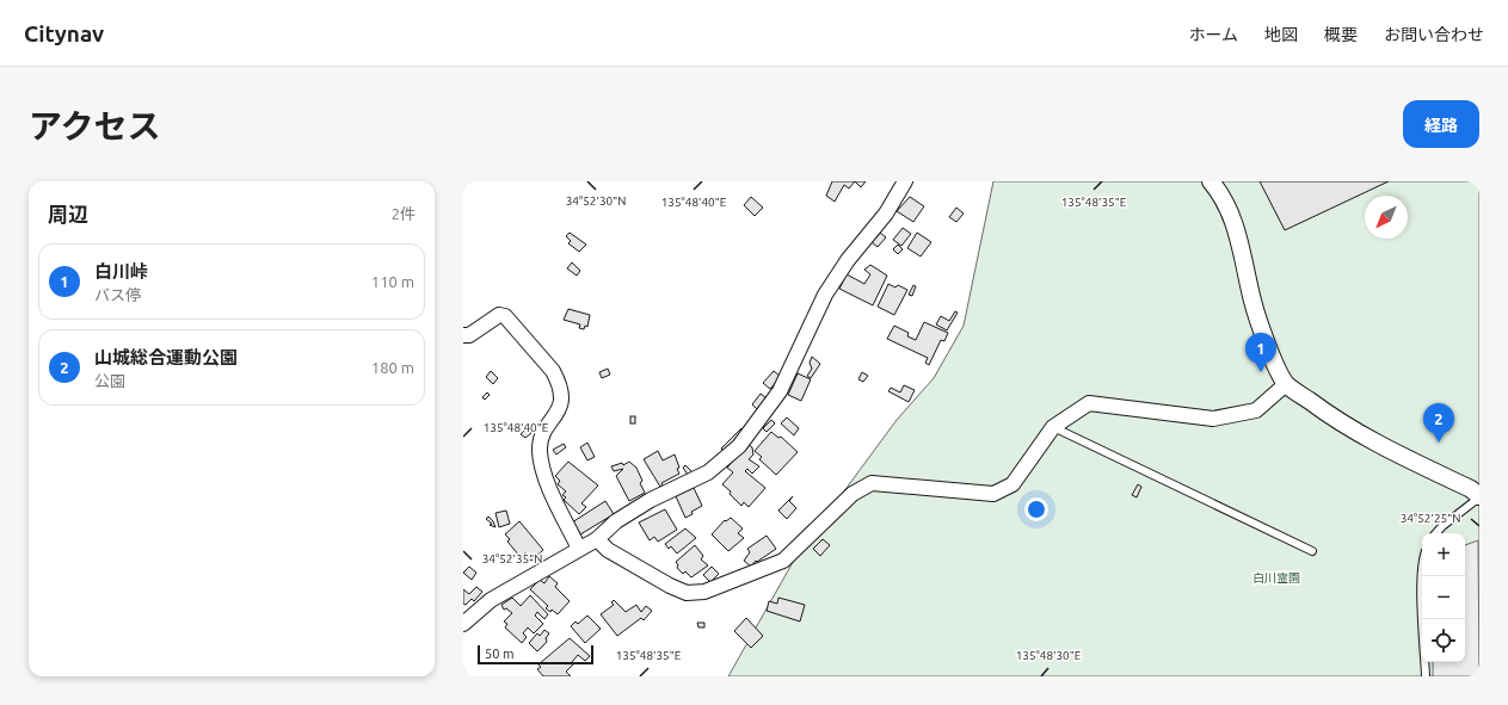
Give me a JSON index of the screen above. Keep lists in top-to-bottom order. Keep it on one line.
{"parks":["白川霊園"],"scale_bar":"50 m","north":"bottom left","page":{"header":"Citynav","nav":["ホーム","地図","概要","お問い合わせ"],"title":"アクセス","buttons":"経路","heading":["周辺","2件"],"list":[{"mark":"1","name":"白川峠","note":"バス停","value":"110 m"},{"mark":"2","name":"山城総合運動公園","note":"公園","value":"180 m"}],"pins":["1","2"],"map_buttons":["+","−"],"scale":"50 m"},"coordinates":["34°52'30\"N","135°48'40\"E","135°48'35\"E","34°52'25\"N","34°52'35\"N","135°48'30\"E"]}
